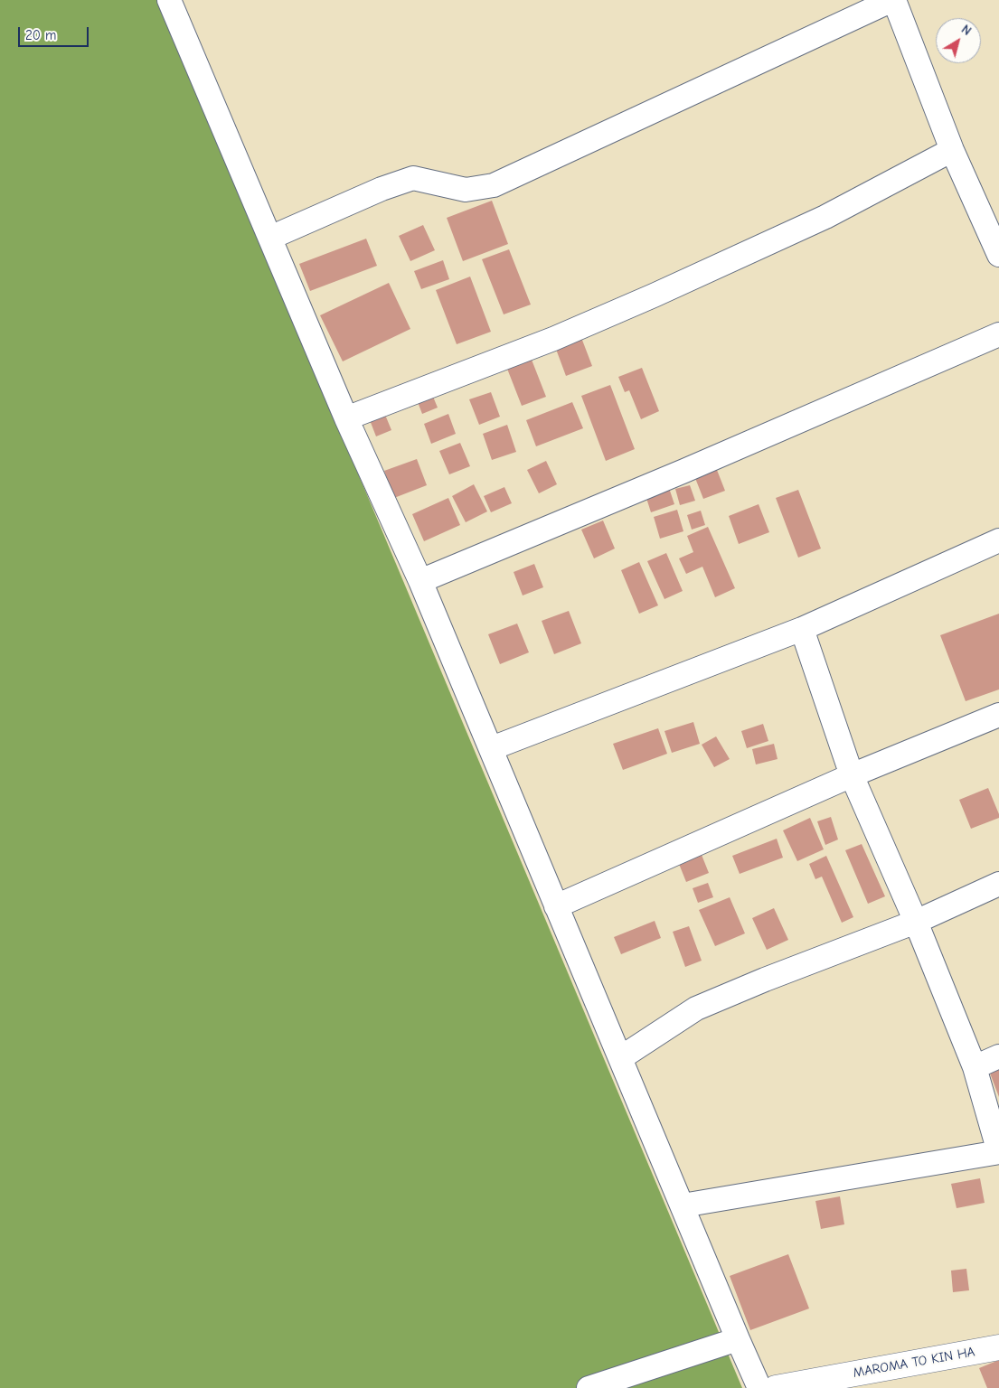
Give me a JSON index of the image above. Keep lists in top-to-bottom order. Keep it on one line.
{"streets":{"street":["MAROMA TO KIN HA"]},"scale_bar":"20 m","north":"top right"}
